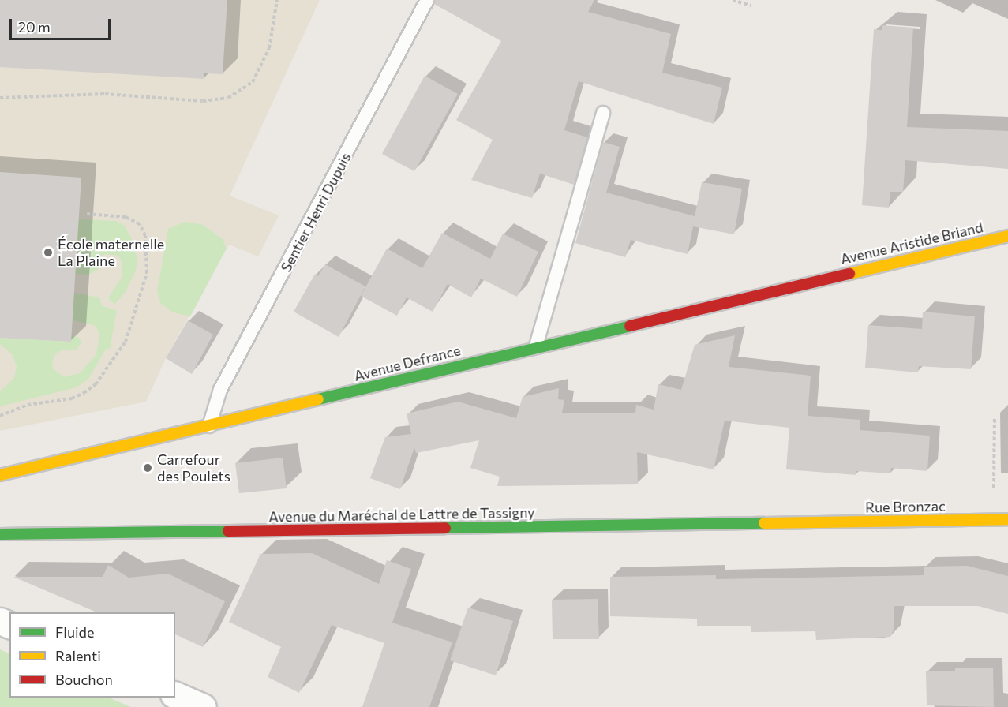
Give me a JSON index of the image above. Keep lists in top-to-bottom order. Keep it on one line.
{"streets":{"street":["Avenue Aristide Briand","Avenue Defrance","Rue Bronzac","Avenue du Maréchal de Lattre de Tassigny"],"lane":["Sentier Henri Dupuis"]},"crossings":[["Sentier Henri Dupuis","Avenue Defrance"],["Avenue Aristide Briand","Avenue Defrance"],["Rue Bronzac","Avenue du Maréchal de Lattre de Tassigny"]],"places":["École maternelle La Plaine","Carrefour des Poulets"],"legend":["Fluide","Ralenti","Bouchon"],"scale_bar":"20 m"}
